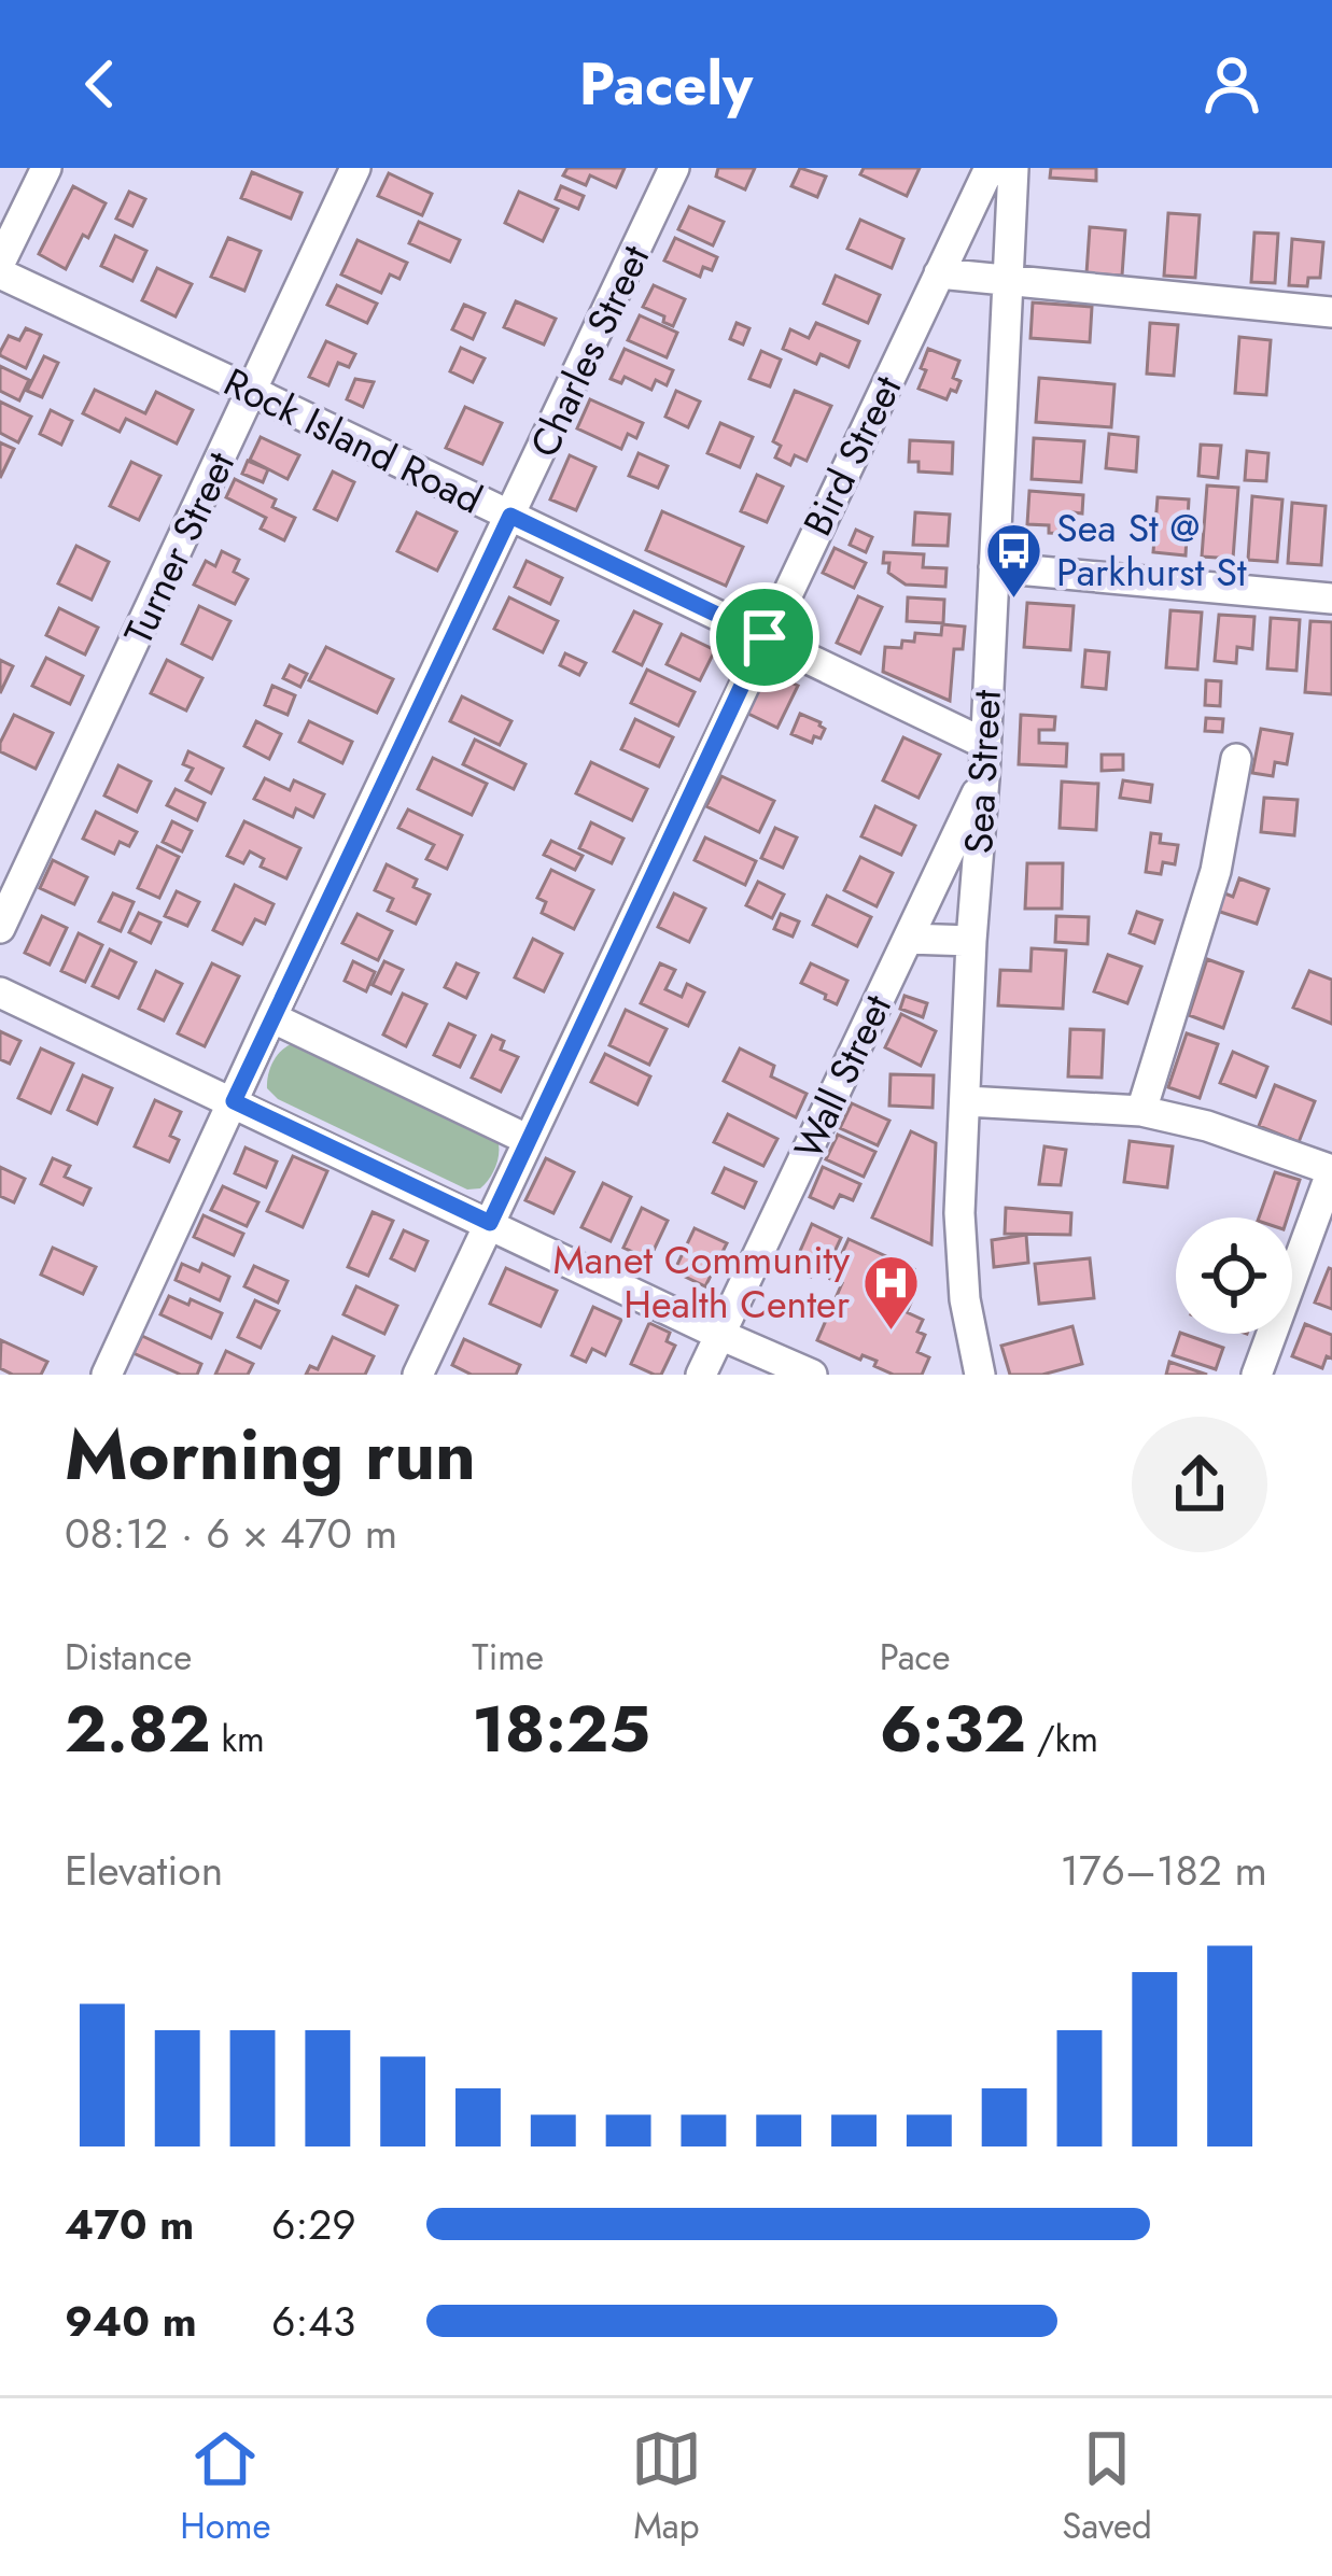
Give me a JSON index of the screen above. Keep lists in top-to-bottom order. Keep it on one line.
{"streets":{"street":["Charles Street","Rock Island Road","Bird Street","Turner Street","Sea Street","Wall Street"]},"crossings":[["Charles Street","Rock Island Road"],["Rock Island Road","Bird Street"],["Rock Island Road","Turner Street"],["Rock Island Road","Sea Street"],["Sea Street","Wall Street"]],"places":{"bus stop":["Sea St @ Parkhurst St"],"hospital":["Manet Community Health Center"]},"page":{"header":"Pacely","heading":["Morning run","08:12 · 6 × 470 m"],"stats":[["Distance","2.82 km"],["Time","18:25"],["Pace","6:32 /km"]],"chart":["Elevation","176–182 m"],"list":[{"name":"470 m","note":"6:29"},{"name":"940 m","note":"6:43"}],"tabs":["Home","Map","Saved"]}}
